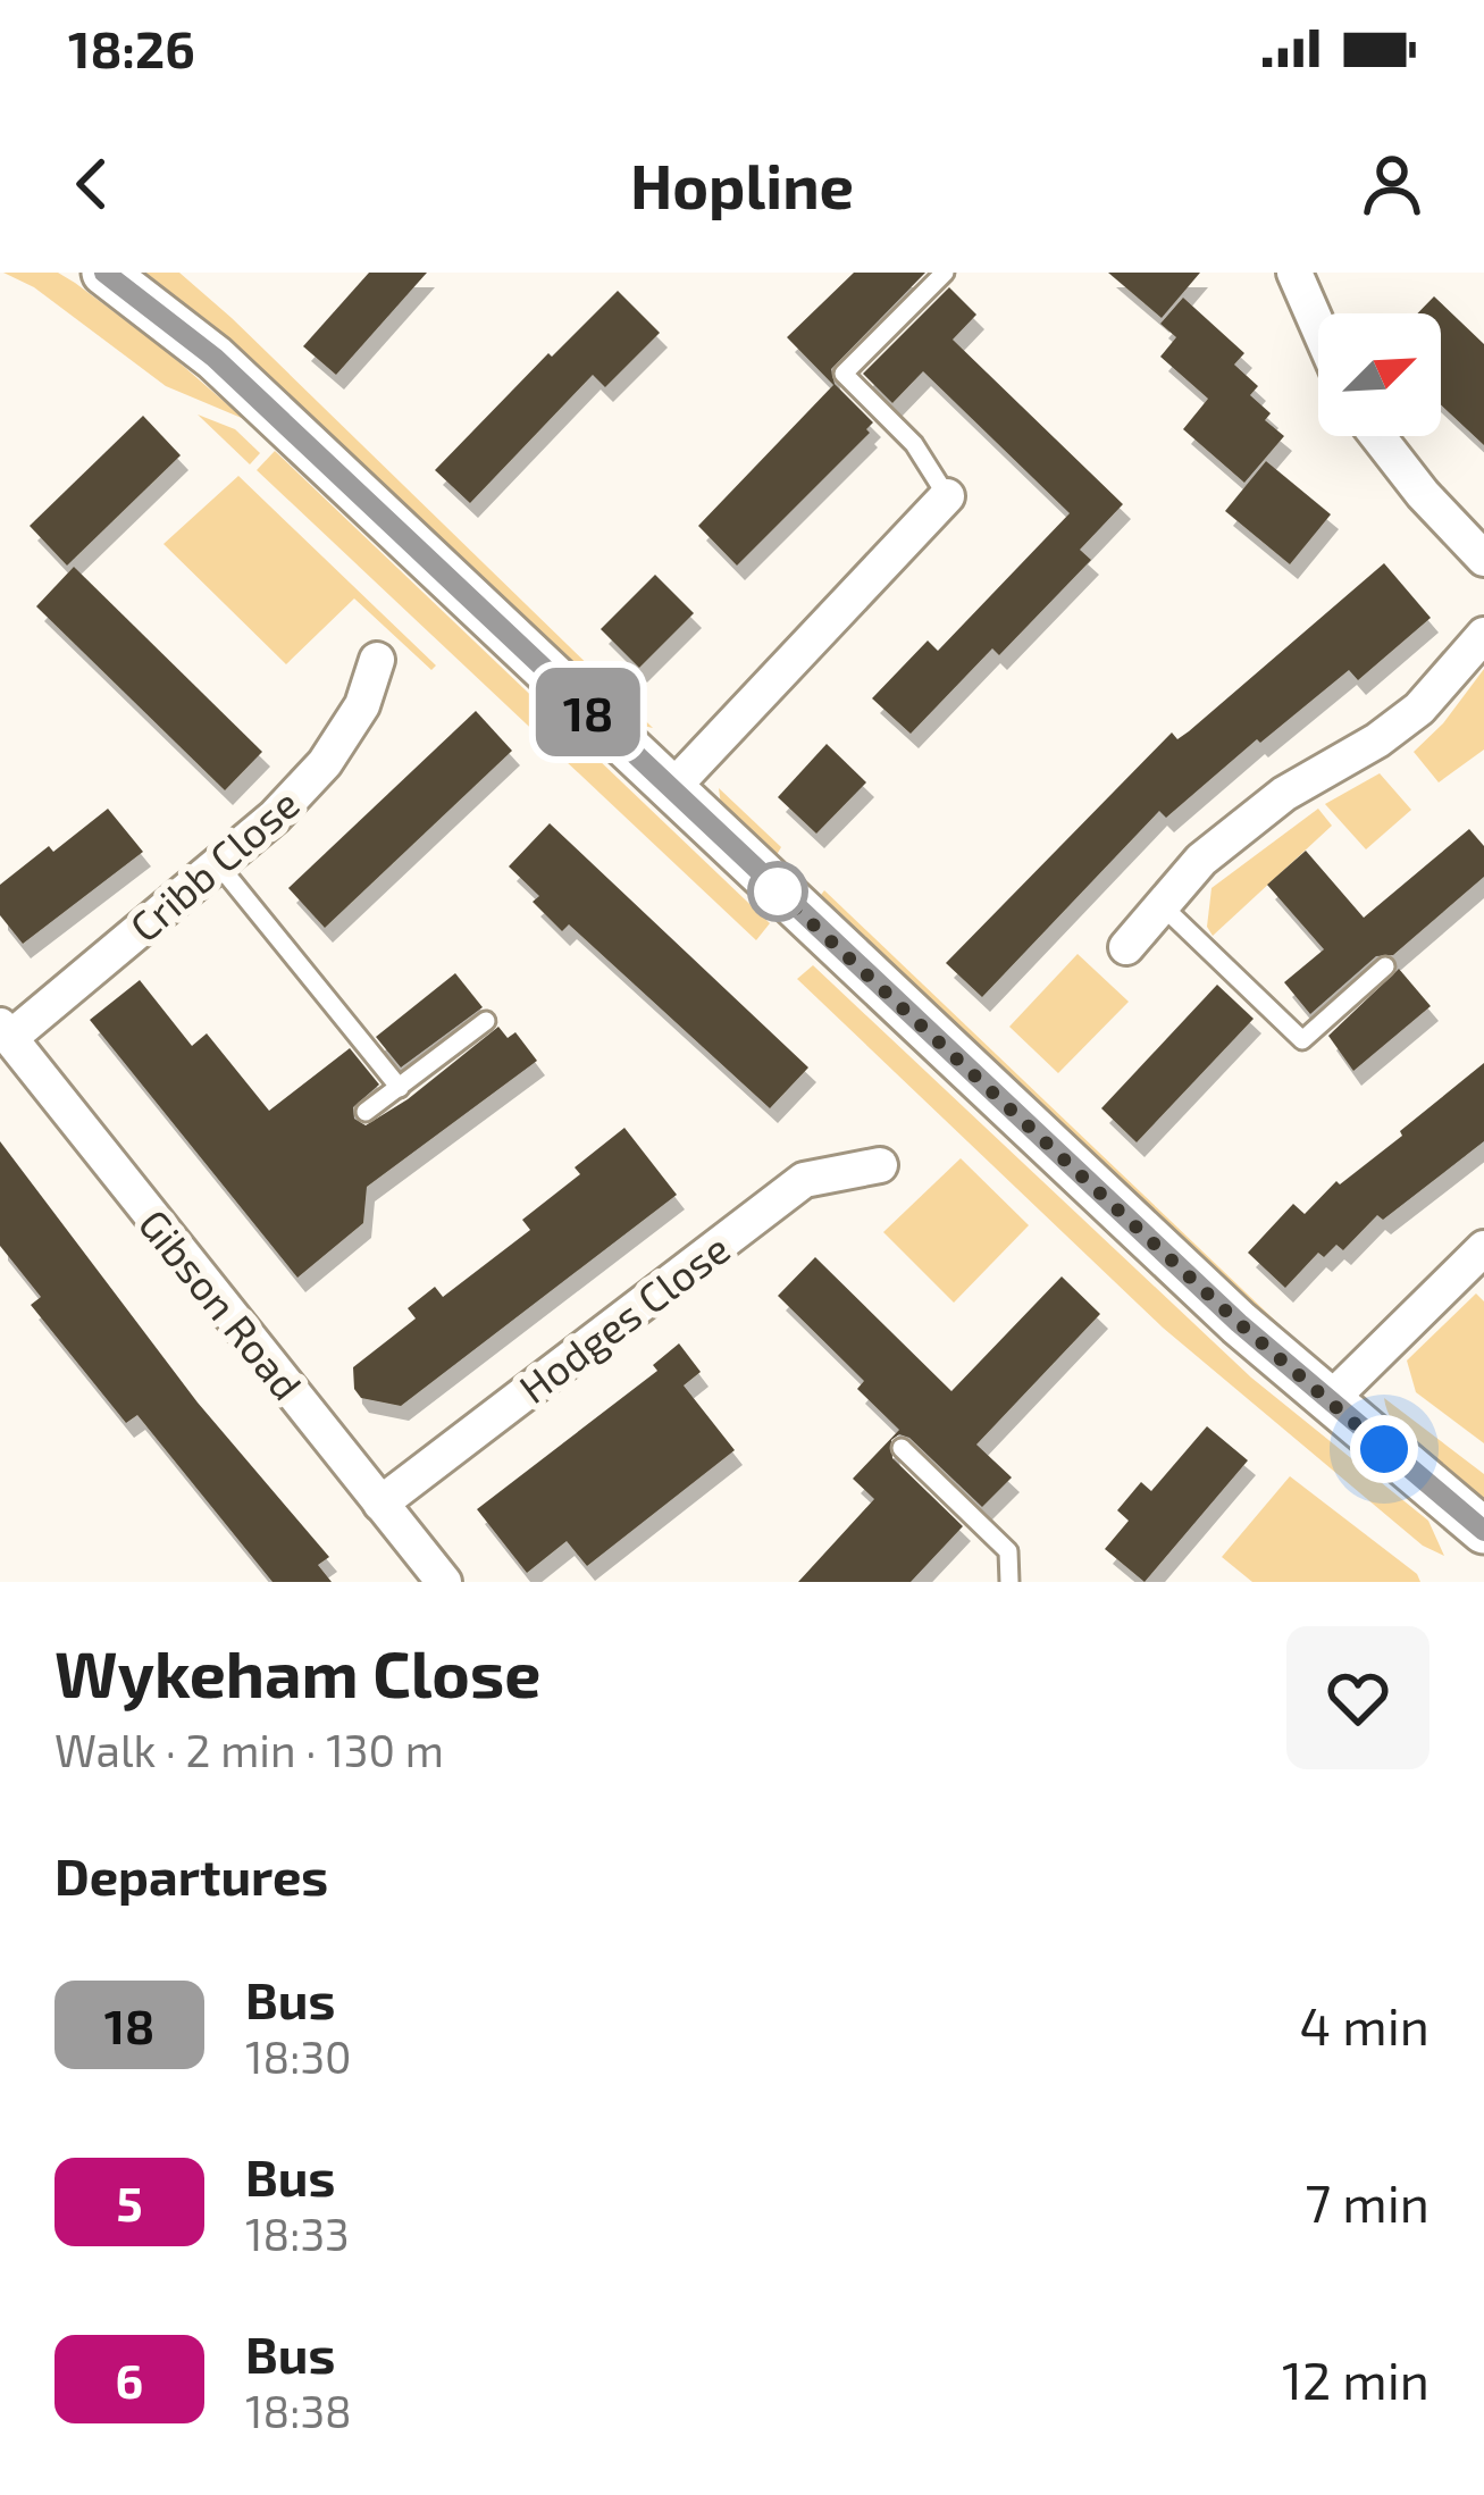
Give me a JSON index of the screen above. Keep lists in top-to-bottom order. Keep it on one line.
{"streets":{"street":["Cribb Close","Gibson Road","Hodges Close"]},"crossings":[["Cribb Close","Gibson Road"],["Gibson Road","Hodges Close"]],"lines":["bus line 18"],"north":"top right","page":{"status":"18:26","header":"Hopline","on_map":"18","heading":[["Wykeham Close","Walk · 2 min · 130 m"],"Departures"],"list":[{"mark":"18","name":"Bus","note":"18:30","value":"4 min"},{"mark":"5","name":"Bus","note":"18:33","value":"7 min"},{"mark":"6","name":"Bus","note":"18:38","value":"12 min"}]}}
